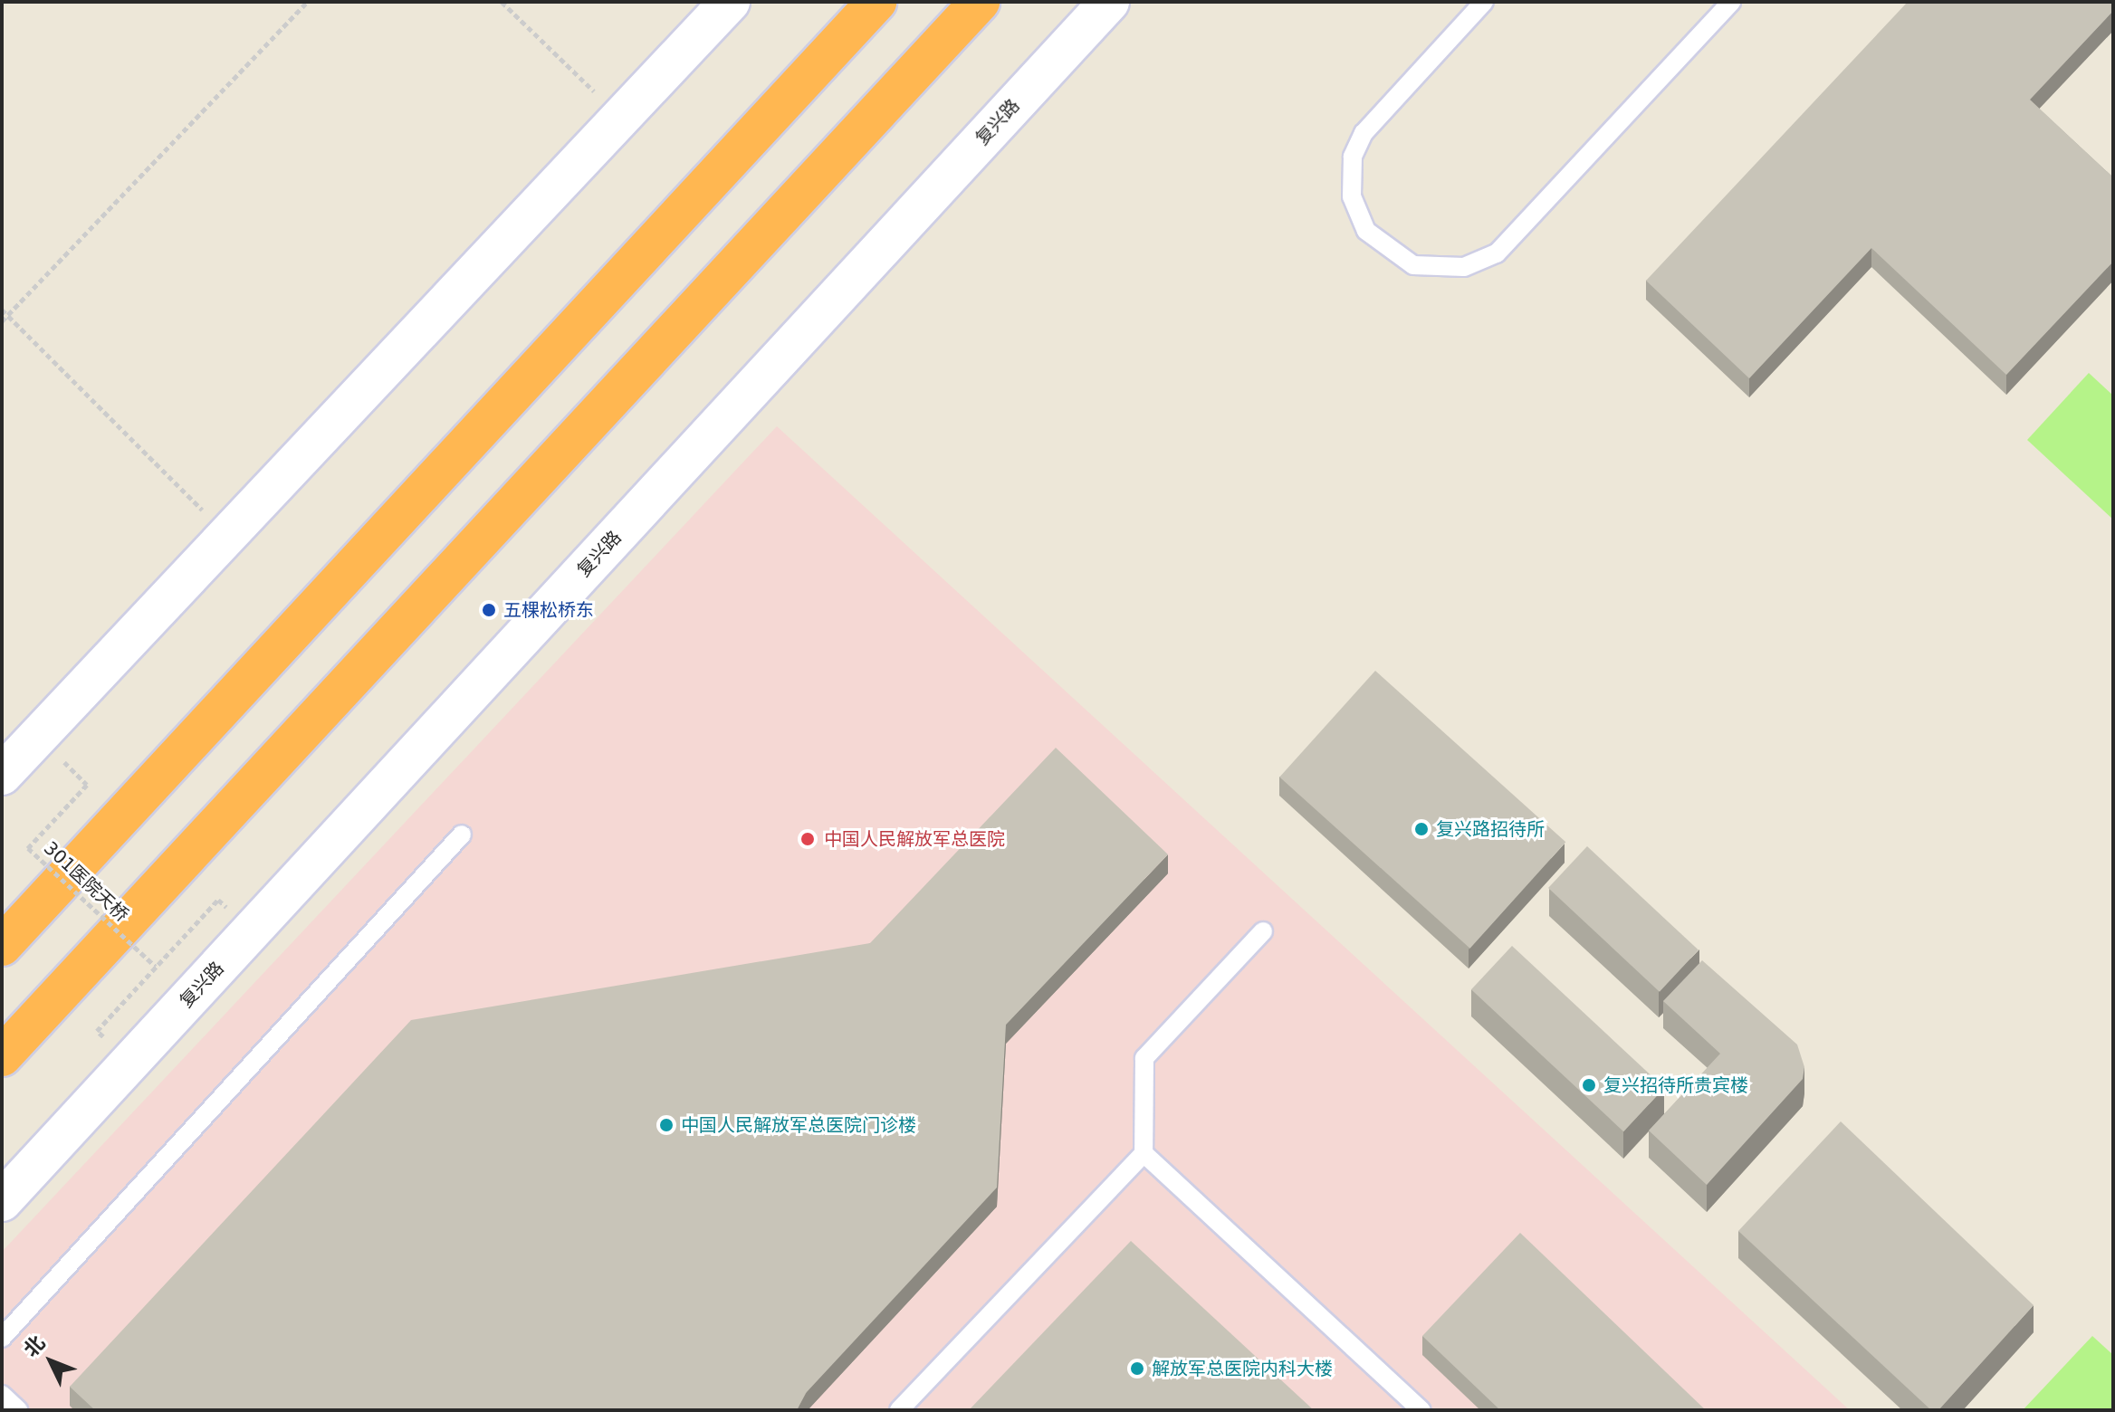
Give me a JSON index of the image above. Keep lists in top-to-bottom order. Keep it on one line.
{"streets":{"street":["复兴路"],"path":["301医院天桥"]},"places":["五棵松桥东","复兴路招待所","中国人民解放军总医院","复兴招待所贵宾楼","中国人民解放军总医院门诊楼","解放军总医院内科大楼"],"north":"top left"}
